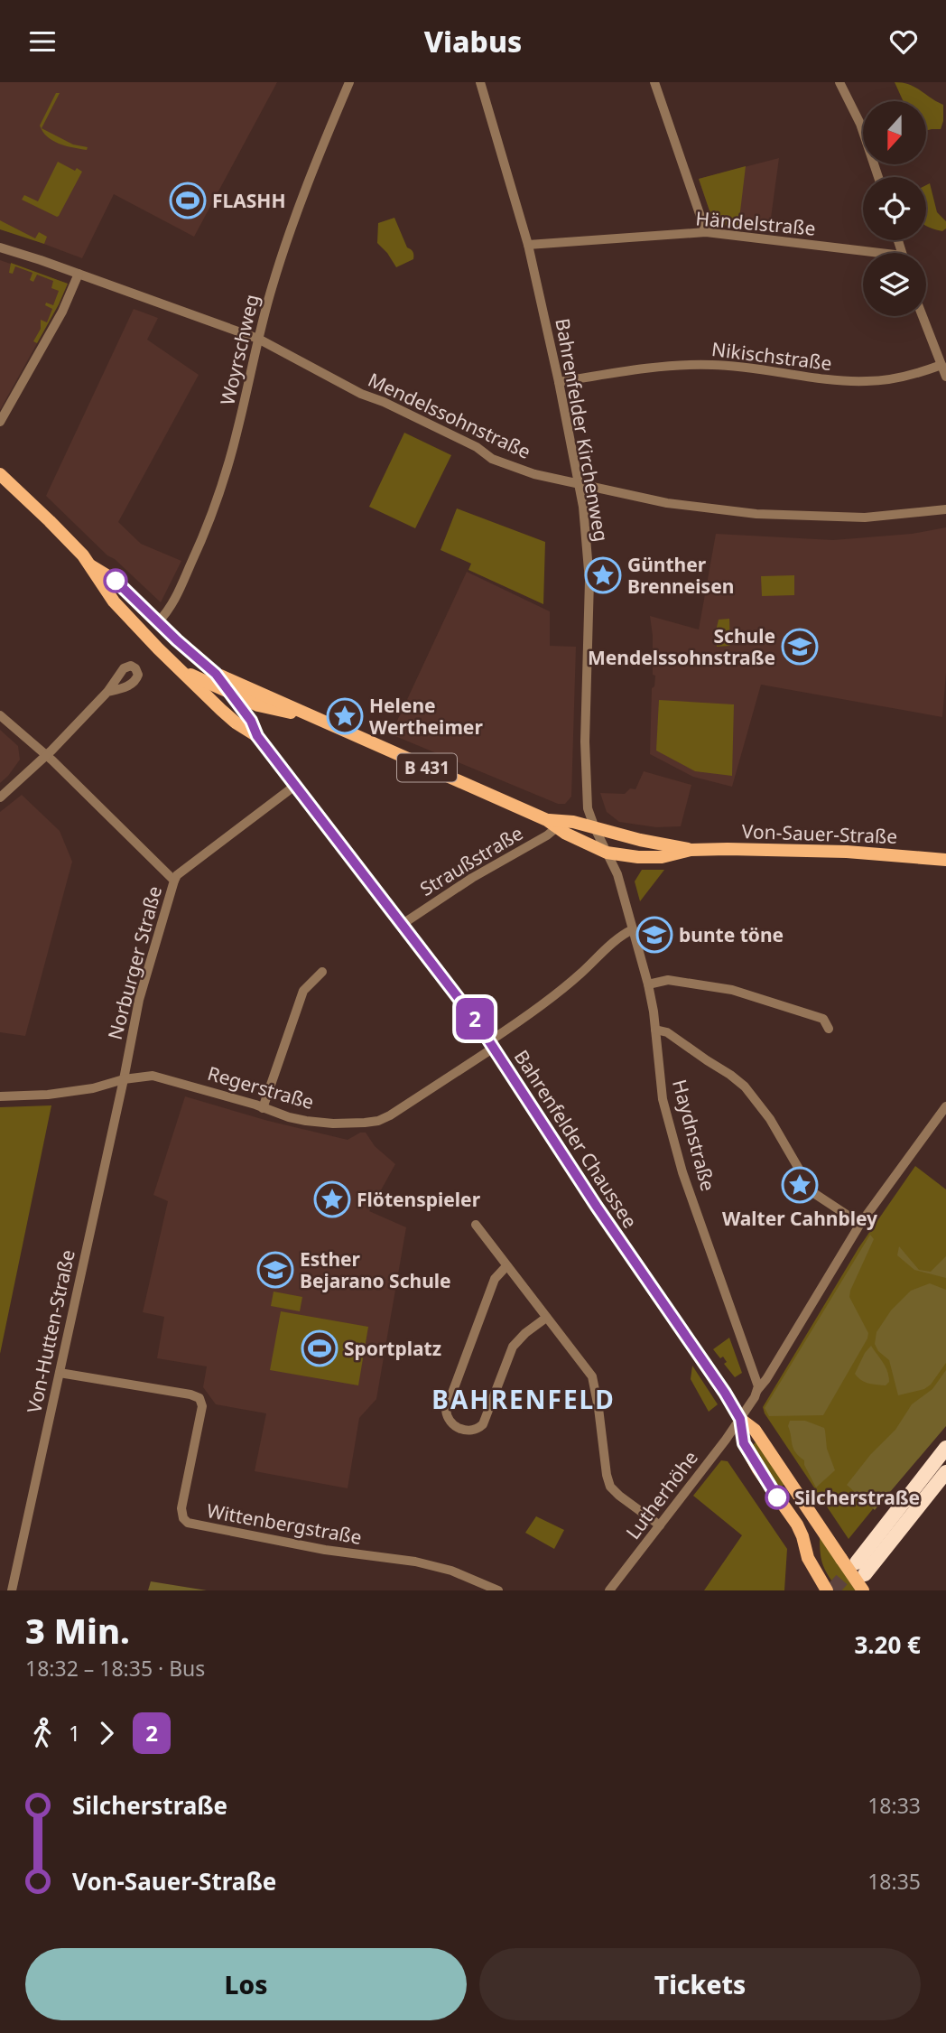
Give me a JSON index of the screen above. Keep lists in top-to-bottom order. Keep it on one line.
{"streets":{"main road":["B 431","Von-Sauer-Straße","Bahrenfelder Chaussee"],"street":["Händelstraße","Woyrschweg","Nikischstraße","Mendelssohnstraße","Bahrenfelder Kirchenweg","Straußstraße","Norburger Straße","Regerstraße","Haydnstraße","Von-Hutten-Straße","Lutherhöhe","Wittenbergstraße"]},"crossings":[["Händelstraße","Bahrenfelder Kirchenweg"],["Woyrschweg","Mendelssohnstraße"],["Woyrschweg","Bahrenfelder Chaussee"],["Nikischstraße","Bahrenfelder Kirchenweg"],["Mendelssohnstraße","Bahrenfelder Kirchenweg"],["Bahrenfelder Kirchenweg","Von-Sauer-Straße"],["Von-Sauer-Straße","Straußstraße"],["Von-Sauer-Straße","Haydnstraße"],["Von-Sauer-Straße","Bahrenfelder Chaussee"],["Straußstraße","Bahrenfelder Chaussee"],["Norburger Straße","Regerstraße"],["Norburger Straße","Von-Hutten-Straße"],["Regerstraße","Haydnstraße"],["Regerstraße","Bahrenfelder Chaussee"],["Regerstraße","Von-Hutten-Straße"],["Bahrenfelder Chaussee","Lutherhöhe"],["Von-Hutten-Straße","Wittenbergstraße"]],"districts":["BAHRENFELD"],"places":{"sports":["FLASHH","Sportplatz"],"place":["Günther Brenneisen","Helene Wertheimer","Walter Cahnbley","Flötenspieler"],"school or university":["Schule Mendelssohnstraße","bunte töne","Esther Bejarano Schule"],"other":["Silcherstraße"]},"lines":["bus line 2"],"north":"bottom","page":{"header":"Viabus","on_map":"2","heading":["3 Min.","18:32 – 18:35 · Bus","3.20 €"],"legs":["1","2"],"list":[{"name":"Silcherstraße","value":"18:33"},{"name":"Von-Sauer-Straße","value":"18:35"}],"buttons":["Los","Tickets"]}}
